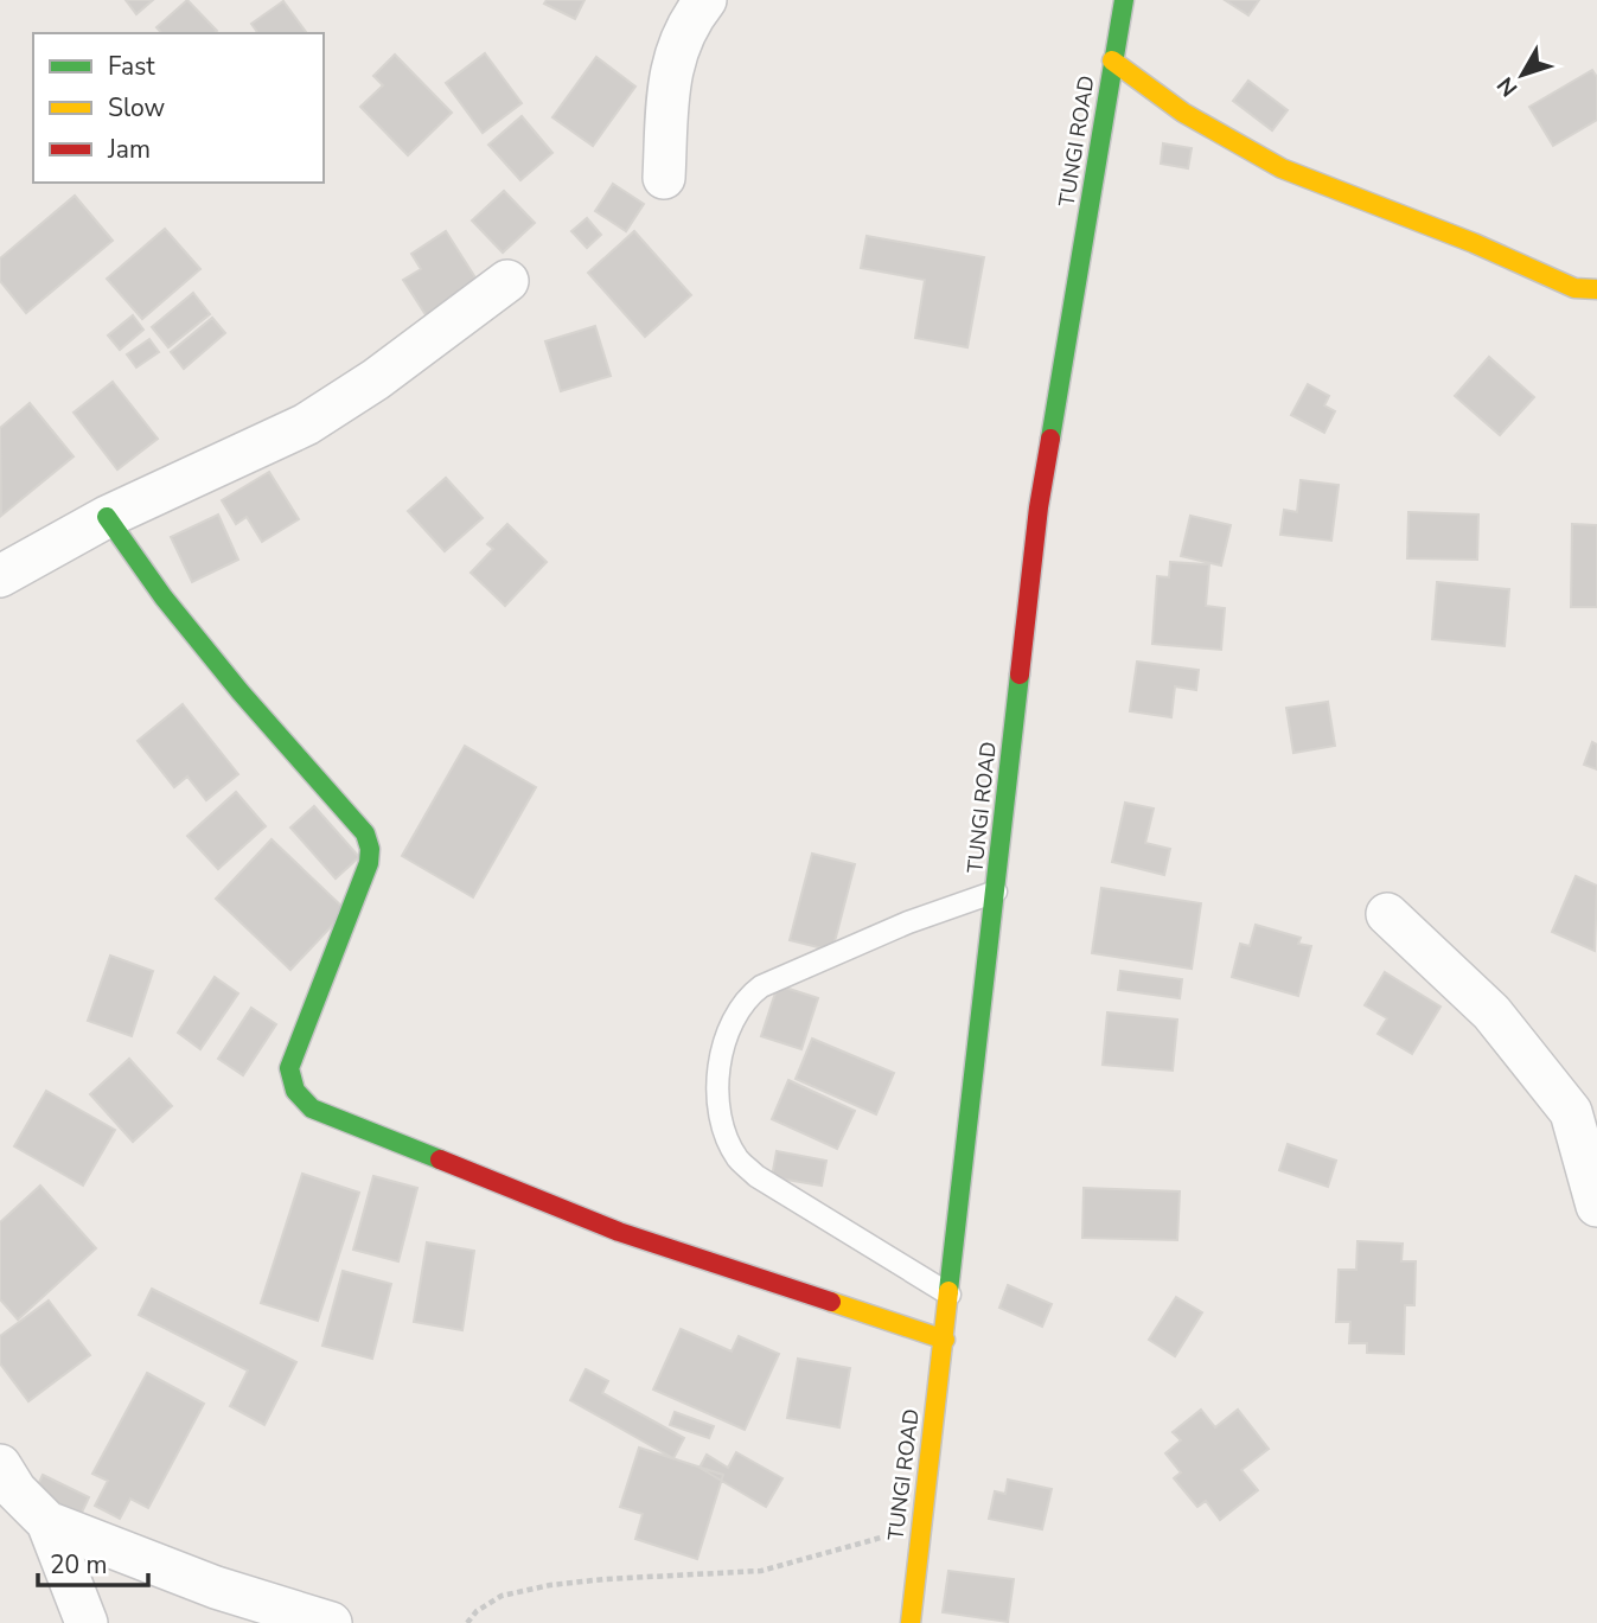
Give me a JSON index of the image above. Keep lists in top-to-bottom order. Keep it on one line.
{"streets":{"street":["TUNGI ROAD"]},"legend":["Fast","Slow","Jam"],"scale_bar":"20 m","north":"bottom left"}
